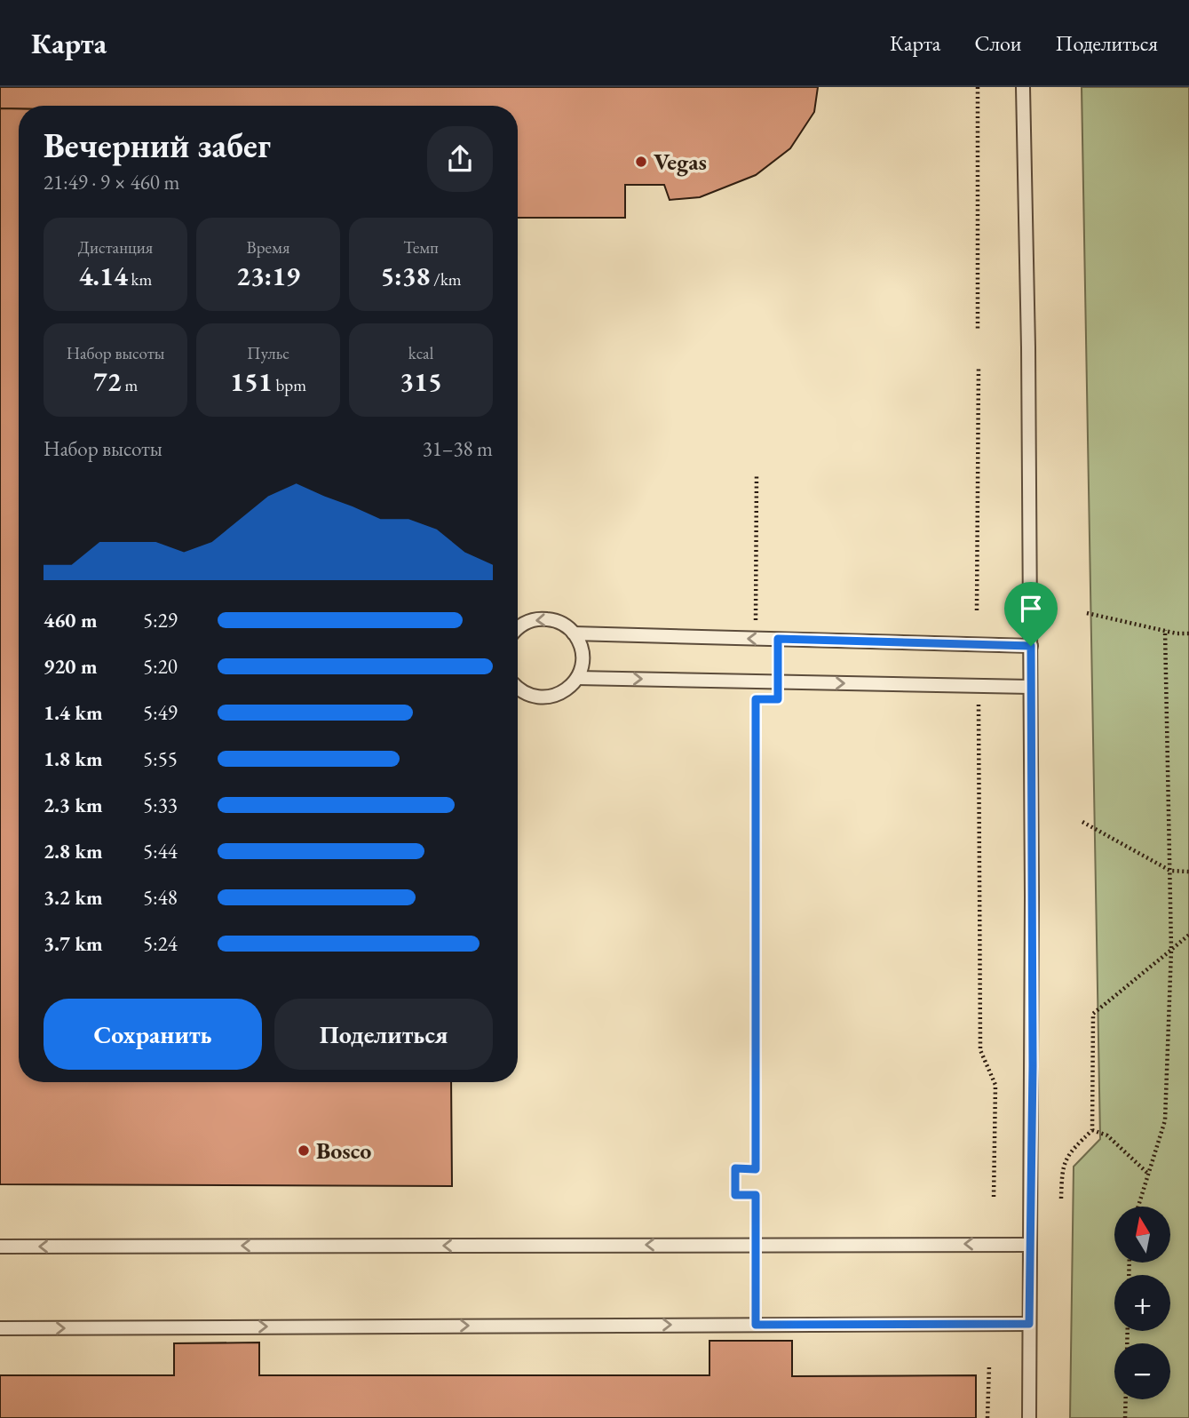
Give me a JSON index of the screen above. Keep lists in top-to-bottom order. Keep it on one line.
{"places":["Vegas","Bosco"],"north":"top","page":{"header":"Карта","nav":["Карта","Слои","Поделиться"],"heading":["Вечерний забег","21:49 · 9 × 460 m"],"stats":[["Дистанция","4.14 km"],["Время","23:19"],["Темп","5:38 /km"],["Набор высоты","72 m"],["Пульс","151 bpm"],["kcal","315"]],"chart":["Набор высоты","31–38 m"],"list":[{"name":"460 m","note":"5:29"},{"name":"920 m","note":"5:20"},{"name":"1.4 km","note":"5:49"},{"name":"1.8 km","note":"5:55"},{"name":"2.3 km","note":"5:33"},{"name":"2.8 km","note":"5:44"},{"name":"3.2 km","note":"5:48"},{"name":"3.7 km","note":"5:24"}],"buttons":["Сохранить","Поделиться"],"map_buttons":["+","−"]}}
